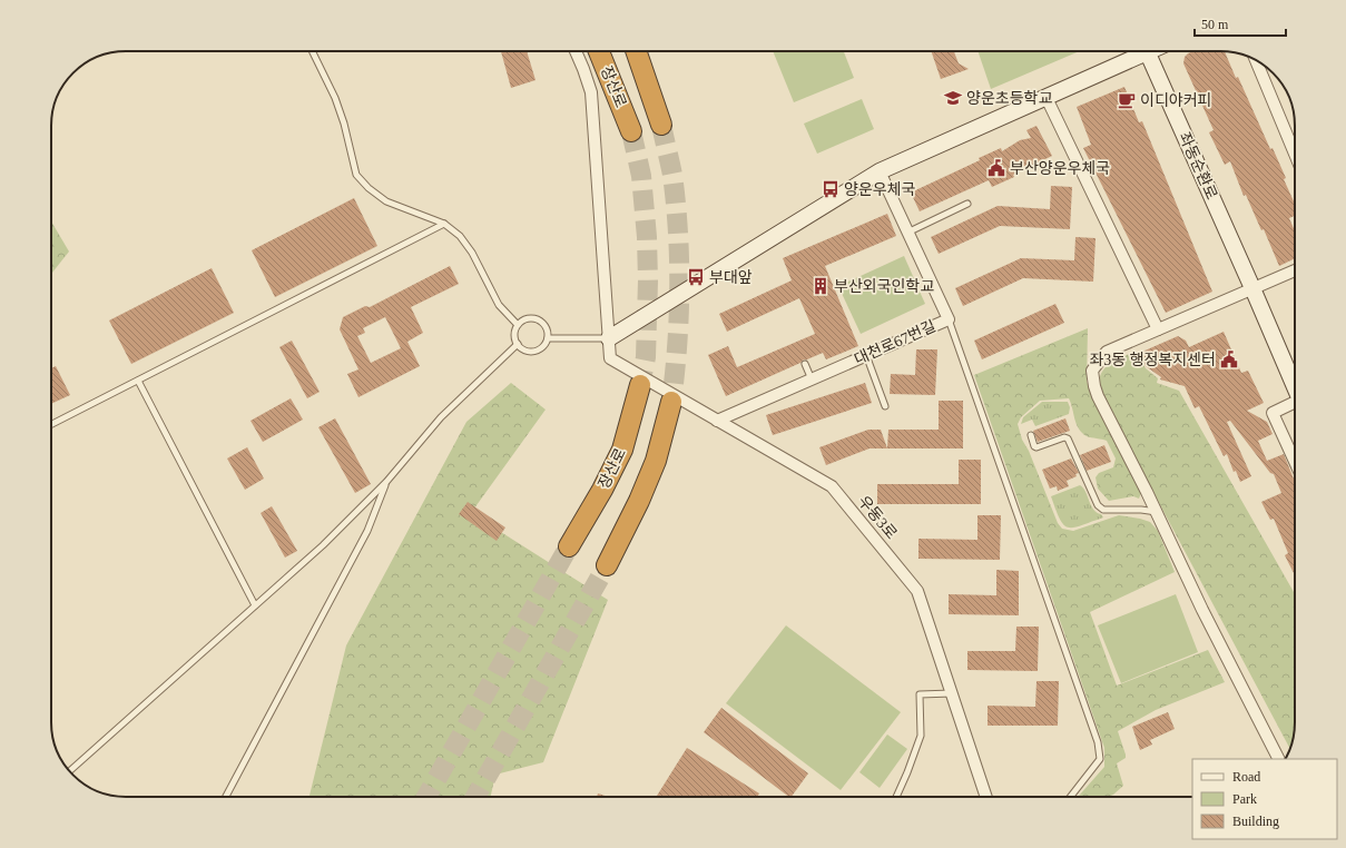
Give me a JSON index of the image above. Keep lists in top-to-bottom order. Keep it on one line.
{"streets":{"highway":["장산로"],"street":["좌동순환로","대천로67번길","우동3로"]},"crossings":[["대천로67번길","우동3로"]],"places":{"school or university":["양운초등학교"],"cafe":["이디야커피"],"public building":["부산양운우체국","좌3동 행정복지센터"],"bus stop":["양운우체국","부대앞"],"building":["부산외국인학교"]},"legend":["Road","Park","Building"],"scale_bar":"50 m"}
